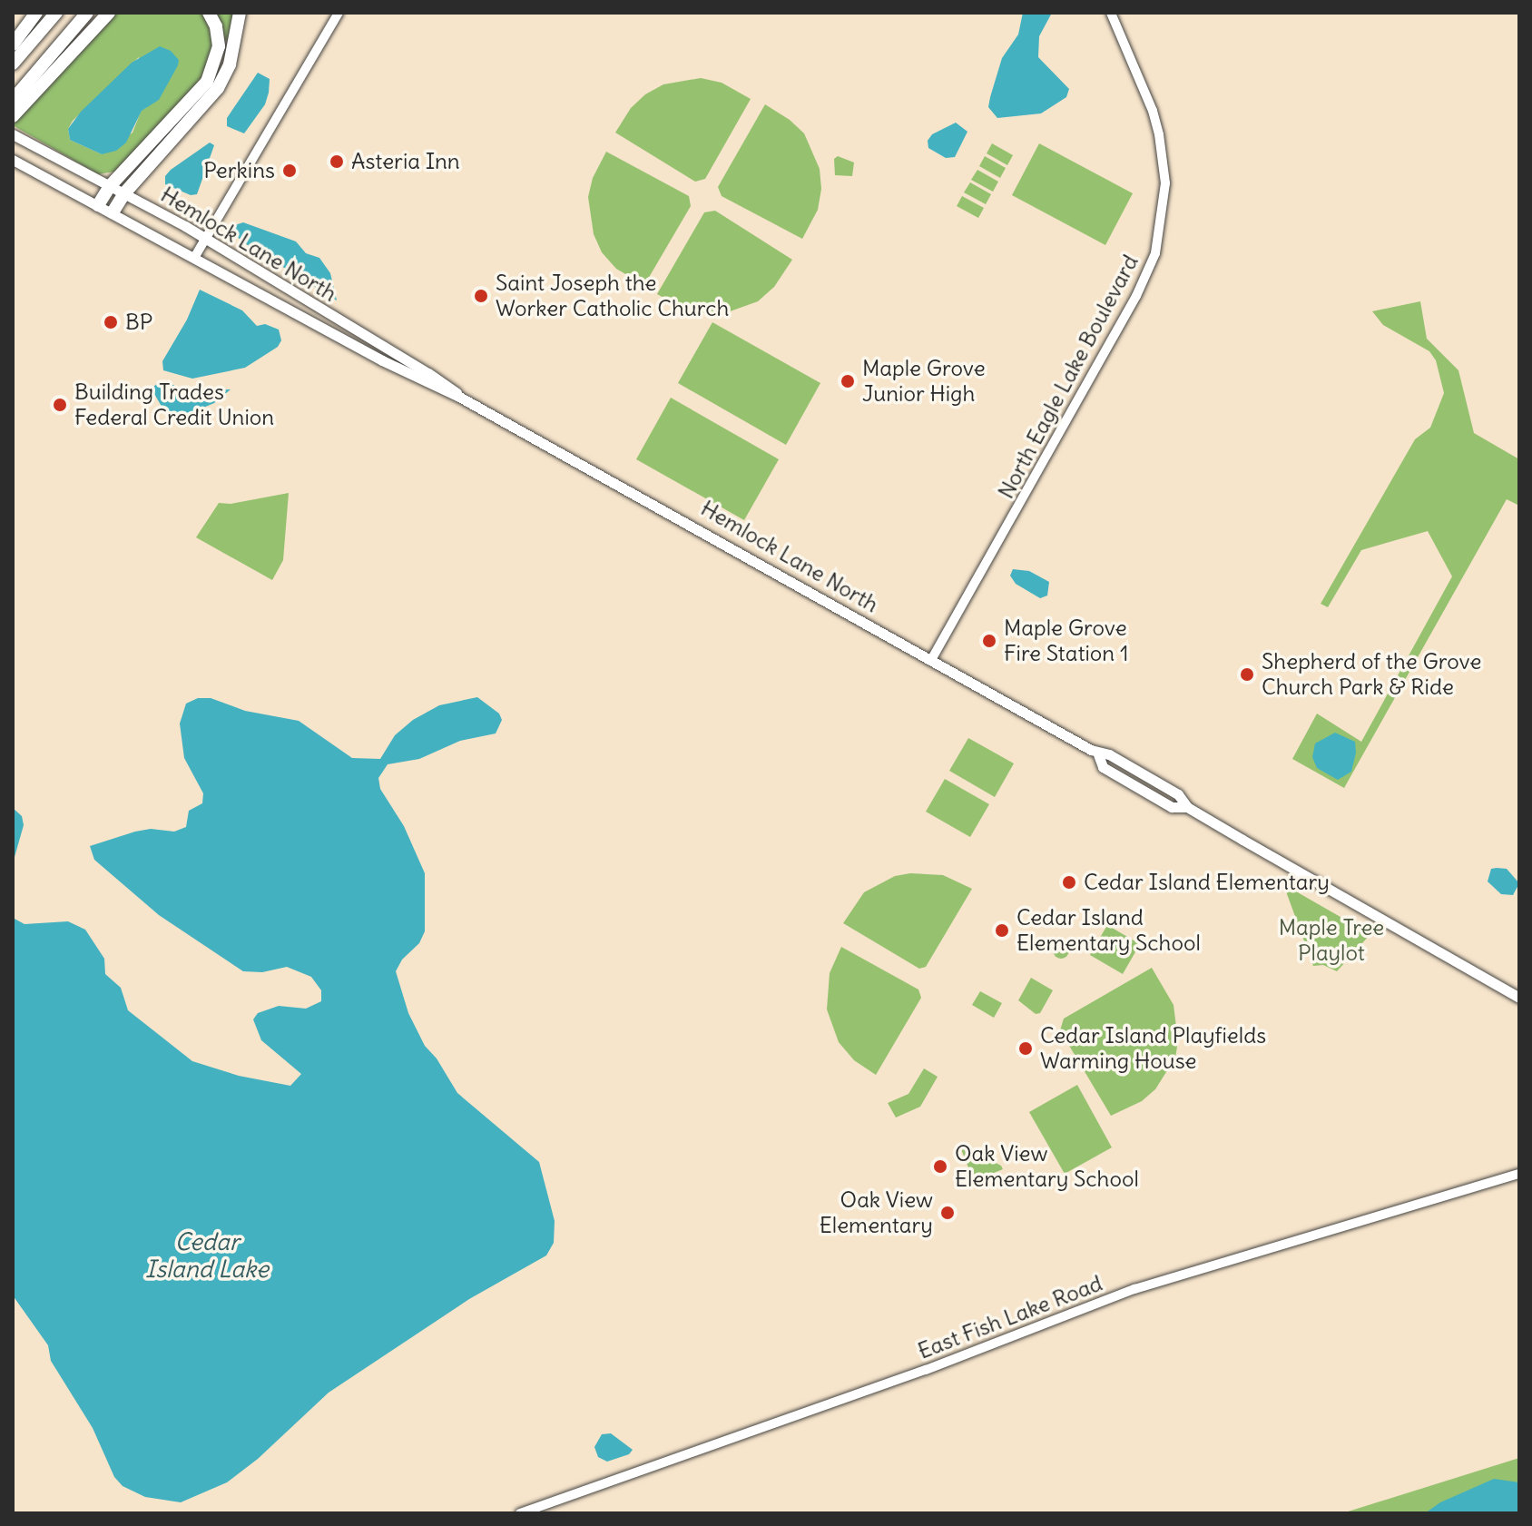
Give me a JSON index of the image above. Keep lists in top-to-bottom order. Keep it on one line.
{"streets":{"main road":["Hemlock Lane North"],"street":["North Eagle Lake Boulevard","East Fish Lake Road"]},"crossings":[["Hemlock Lane North","North Eagle Lake Boulevard"]],"water":["Cedar Island Lake"],"parks":["Maple Tree Playlot"],"places":["Asteria Inn","Perkins","Saint Joseph the Worker Catholic Church","BP","Maple Grove Junior High","Building Trades Federal Credit Union","Maple Grove Fire Station 1","Shepherd of the Grove Church Park & Ride","Cedar Island Elementary","Cedar Island Elementary School","Cedar Island Playfields Warming House","Oak View Elementary School","Oak View Elementary"]}
